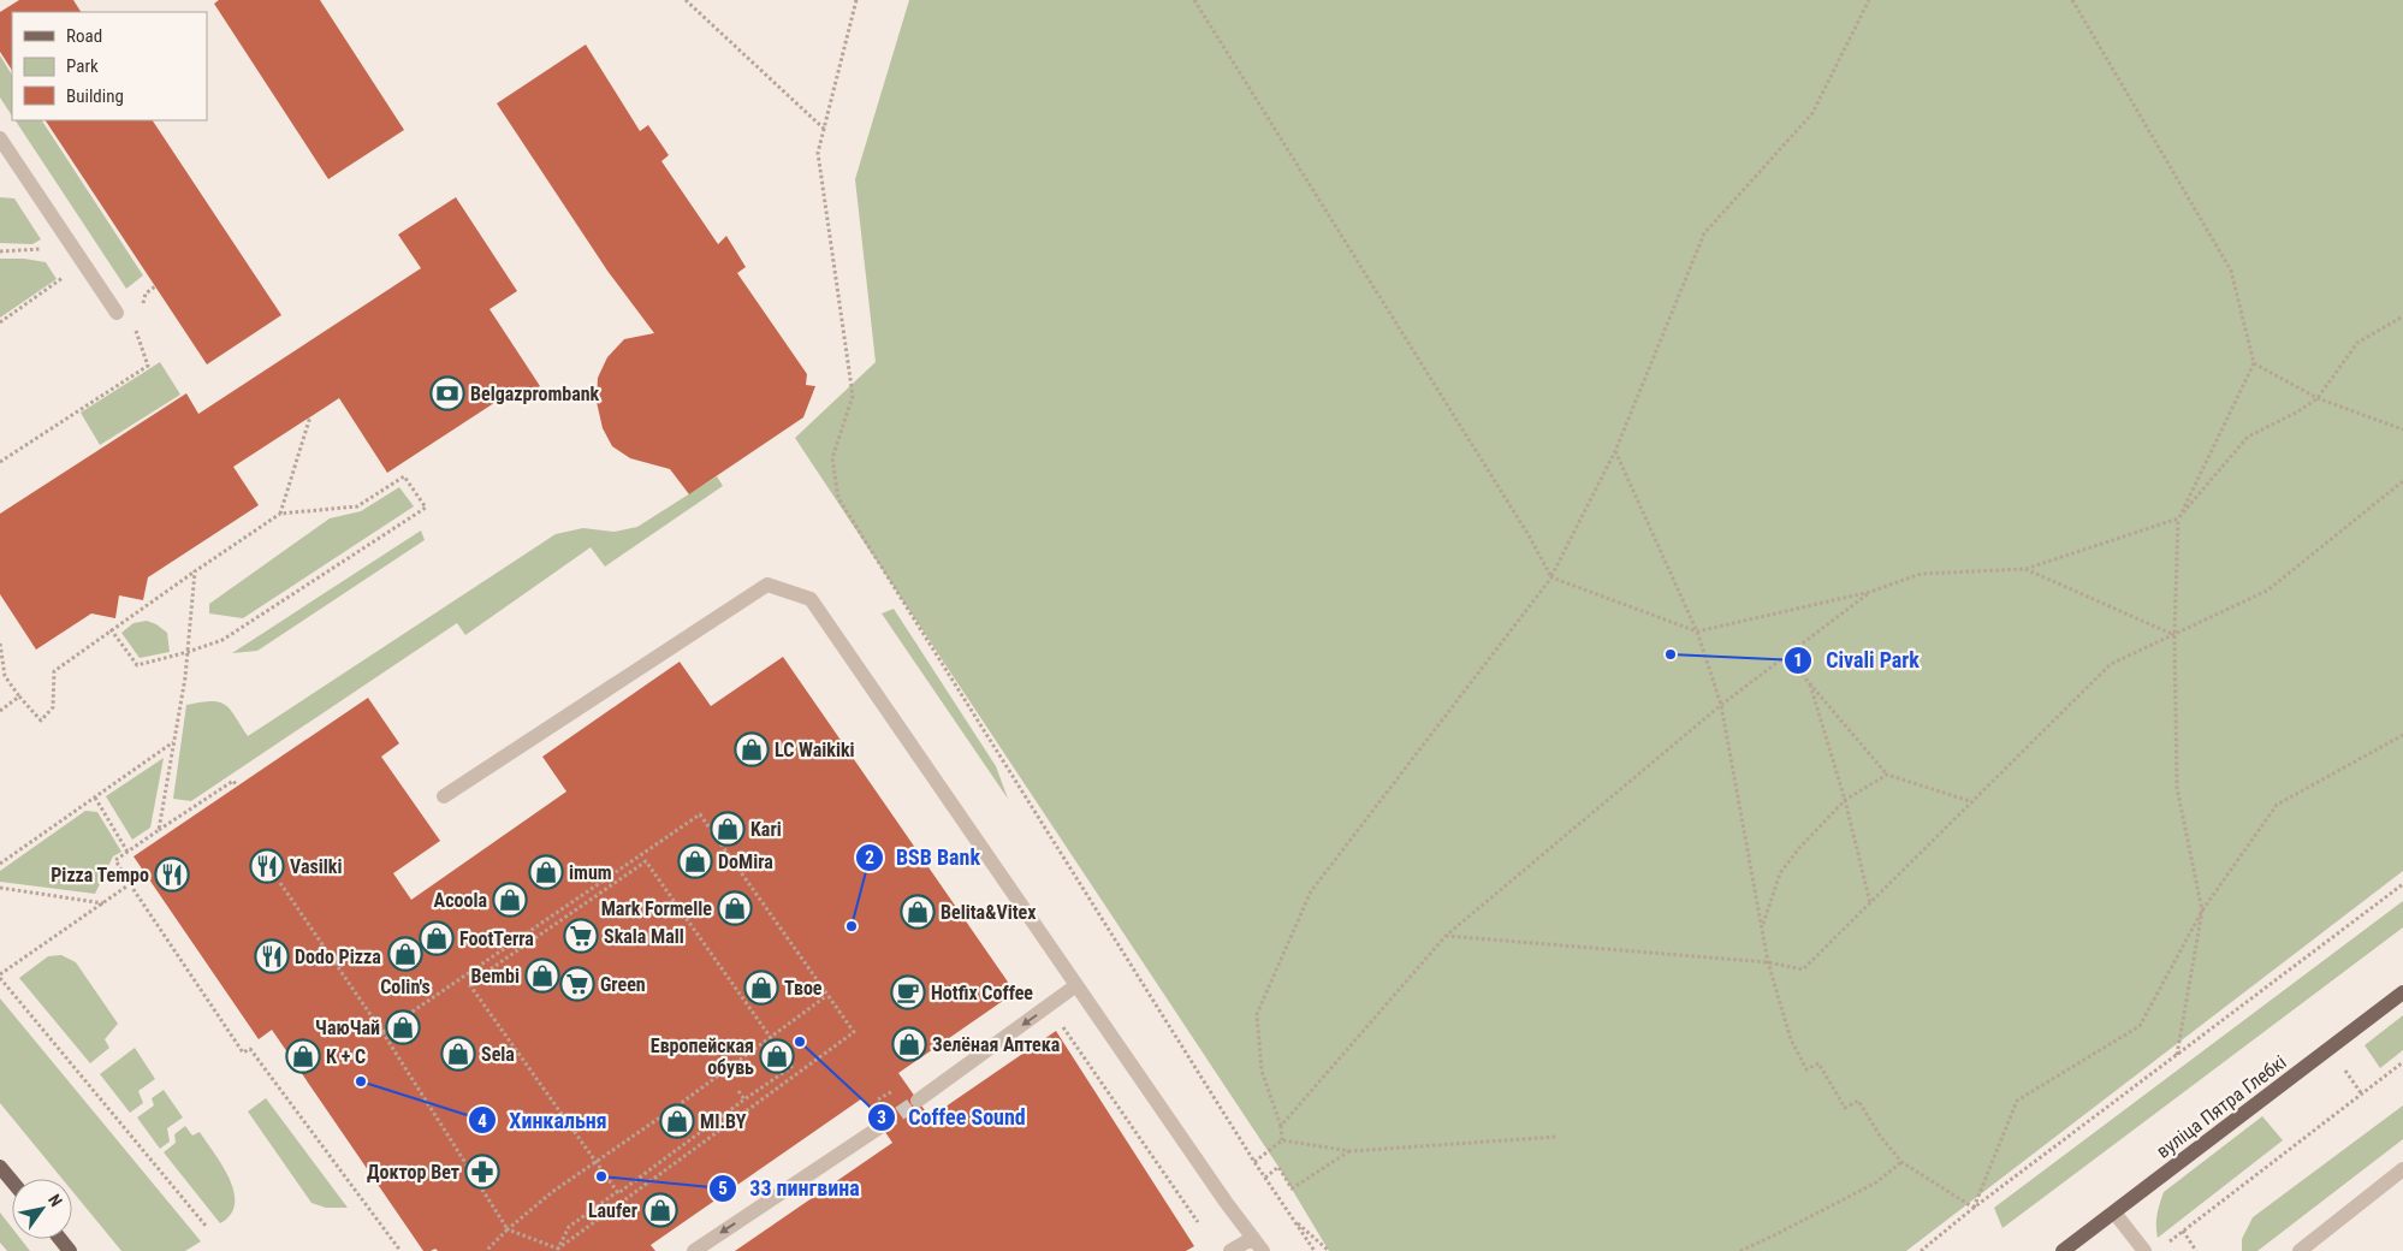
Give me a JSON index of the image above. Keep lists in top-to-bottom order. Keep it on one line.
{"streets":{"main road":["вуліца Пятра Глебкі"]},"places":{"bank":["Belgazprombank"],"other":["Civali Park","BSB Bank","Coffee Sound","Хинкальня","33 пингвина"],"shop":["LC Waikiki","Kari","DoMira","imum","Acoola","Mark Formelle","Belita&Vitex","FootTerra","Colin's","Bembi","Твое","ЧаюЧай","Зелёная Аптека","Sela","К + С","Европейская обувь","MI.BY","Laufer"],"restaurant":["Vasilki","Pizza Tempo","Dodo Pizza"],"supermarket":["Skala Mall","Green"],"cafe":["Hotfix Coffee"],"pharmacy":["Доктор Вет"]},"legend":["Road","Park","Building"],"north":"top right"}
